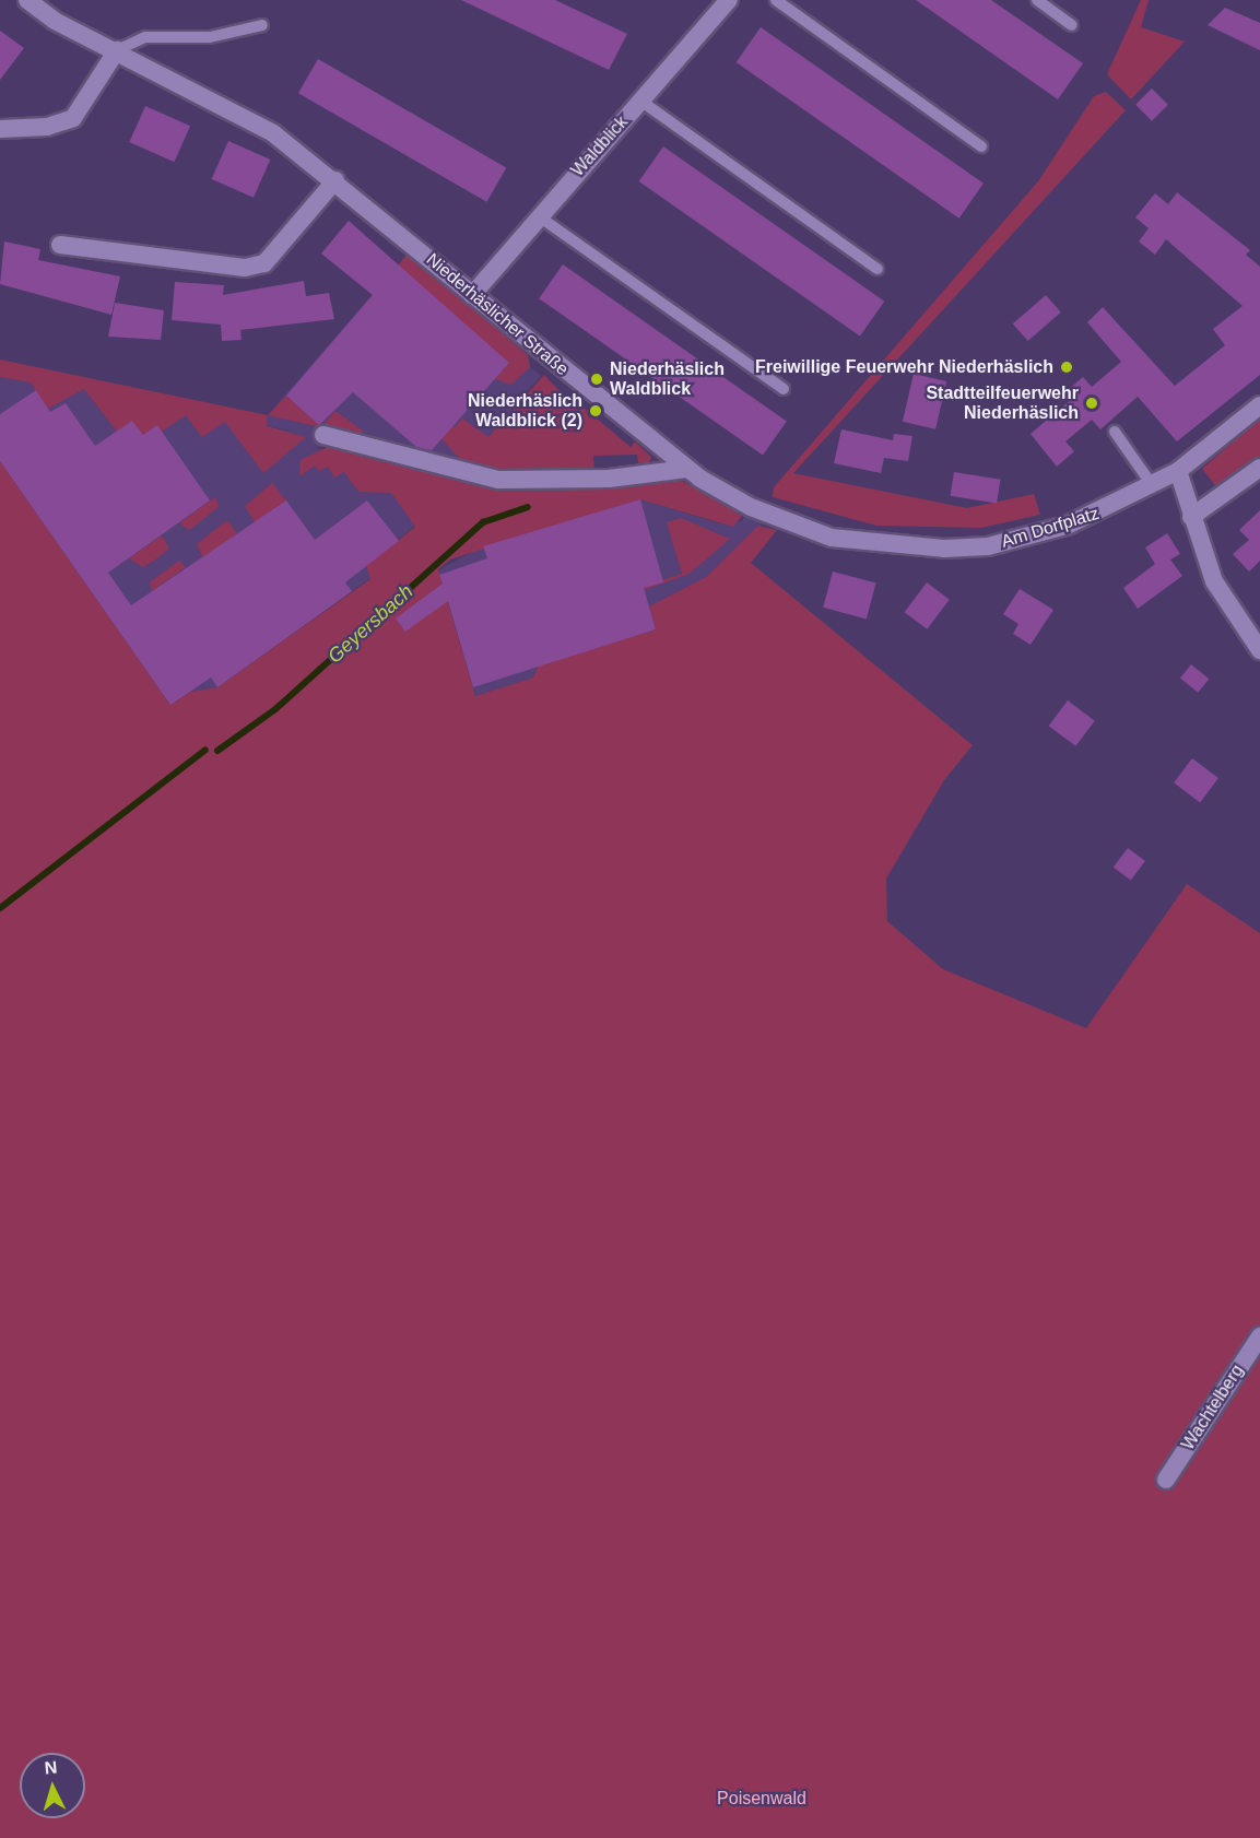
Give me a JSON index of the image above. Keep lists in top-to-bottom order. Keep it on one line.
{"streets":{"street":["Waldblick","Niederhäslicher Straße","Am Dorfplatz","Wachtelberg"]},"crossings":[["Waldblick","Niederhäslicher Straße"],["Niederhäslicher Straße","Am Dorfplatz"]],"water":["Geyersbach"],"parks":["Poisenwald"],"places":["Freiwillige Feuerwehr Niederhäslich","Niederhäslich Waldblick","Stadtteilfeuerwehr Niederhäslich","Niederhäslich Waldblick (2)"],"north":"top"}
